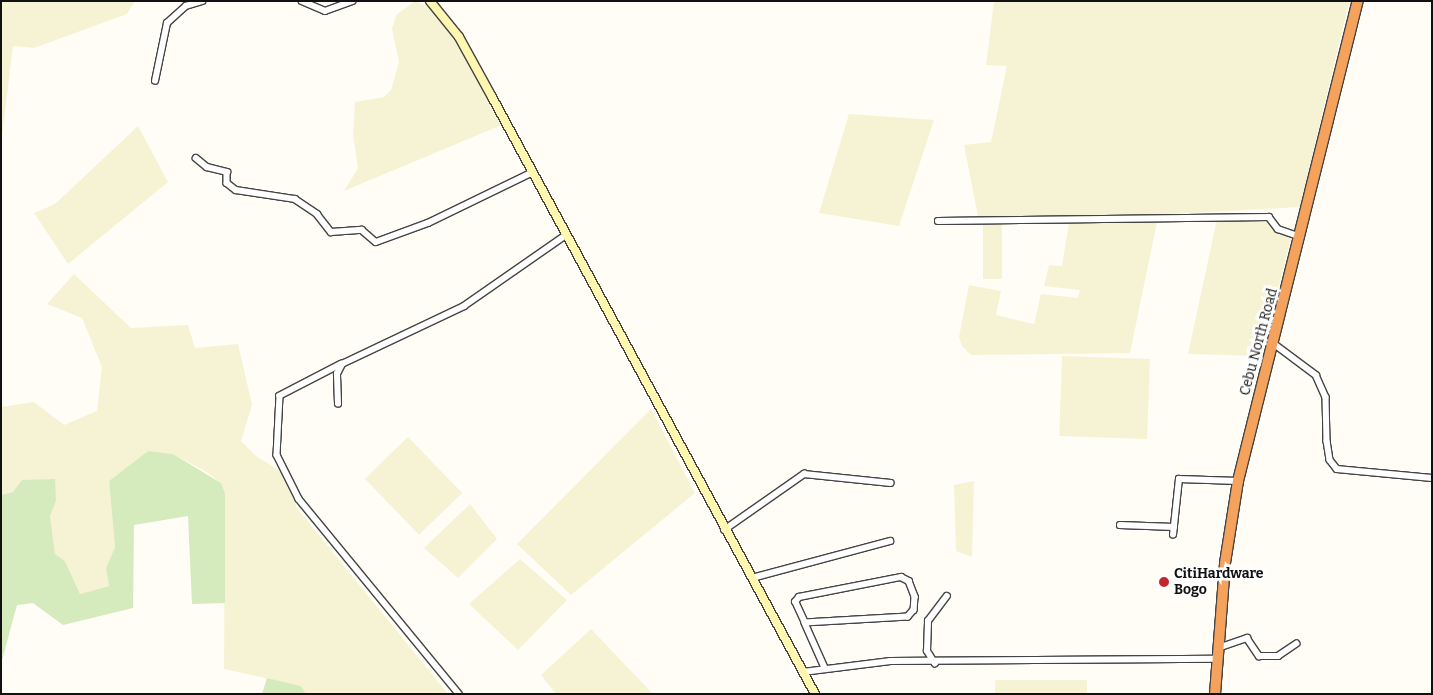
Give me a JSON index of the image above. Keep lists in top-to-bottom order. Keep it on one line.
{"streets":{"highway":["Cebu North Road"]},"places":["CitiHardware Bogo"]}
